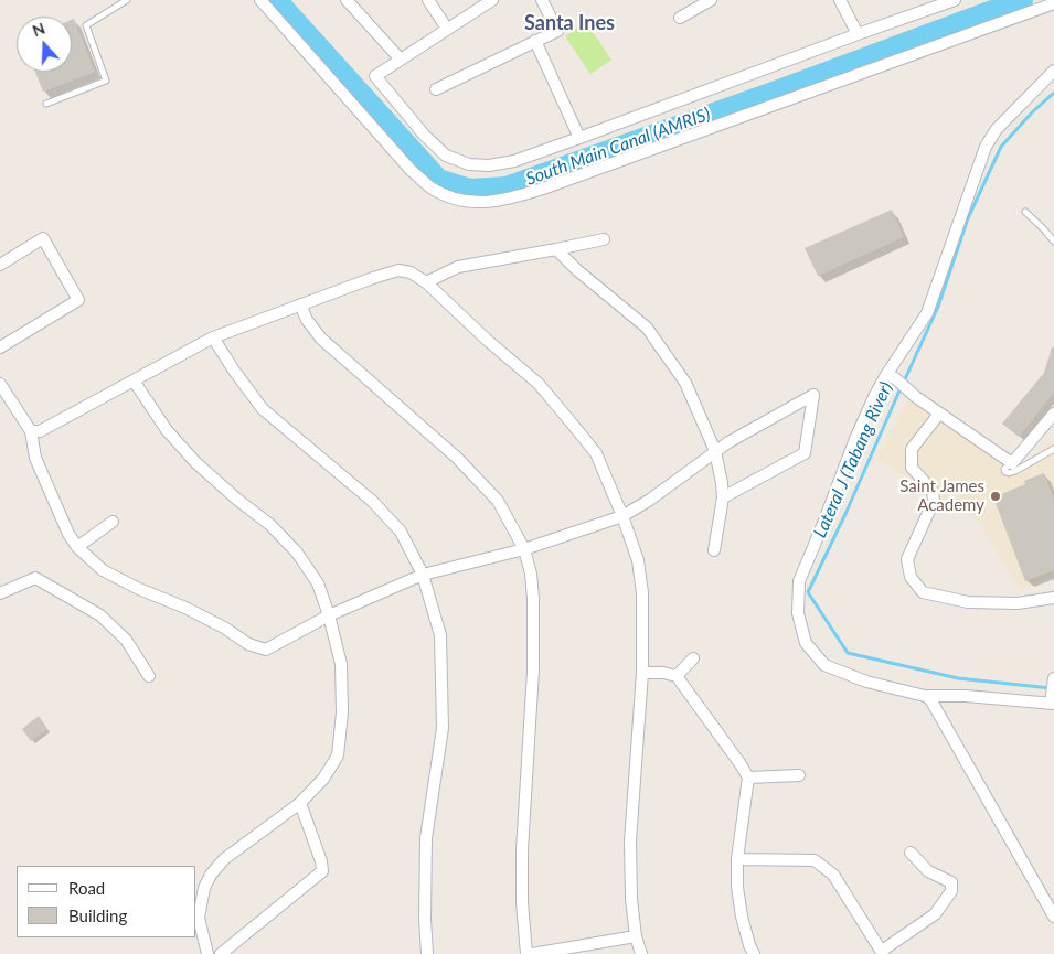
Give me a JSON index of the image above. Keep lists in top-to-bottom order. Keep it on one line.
{"districts":["Santa Ines"],"water":["South Main Canal (AMRIS)","Lateral J (Tabang River)"],"places":["Saint James Academy"],"legend":["Road","Building"],"north":"top"}
